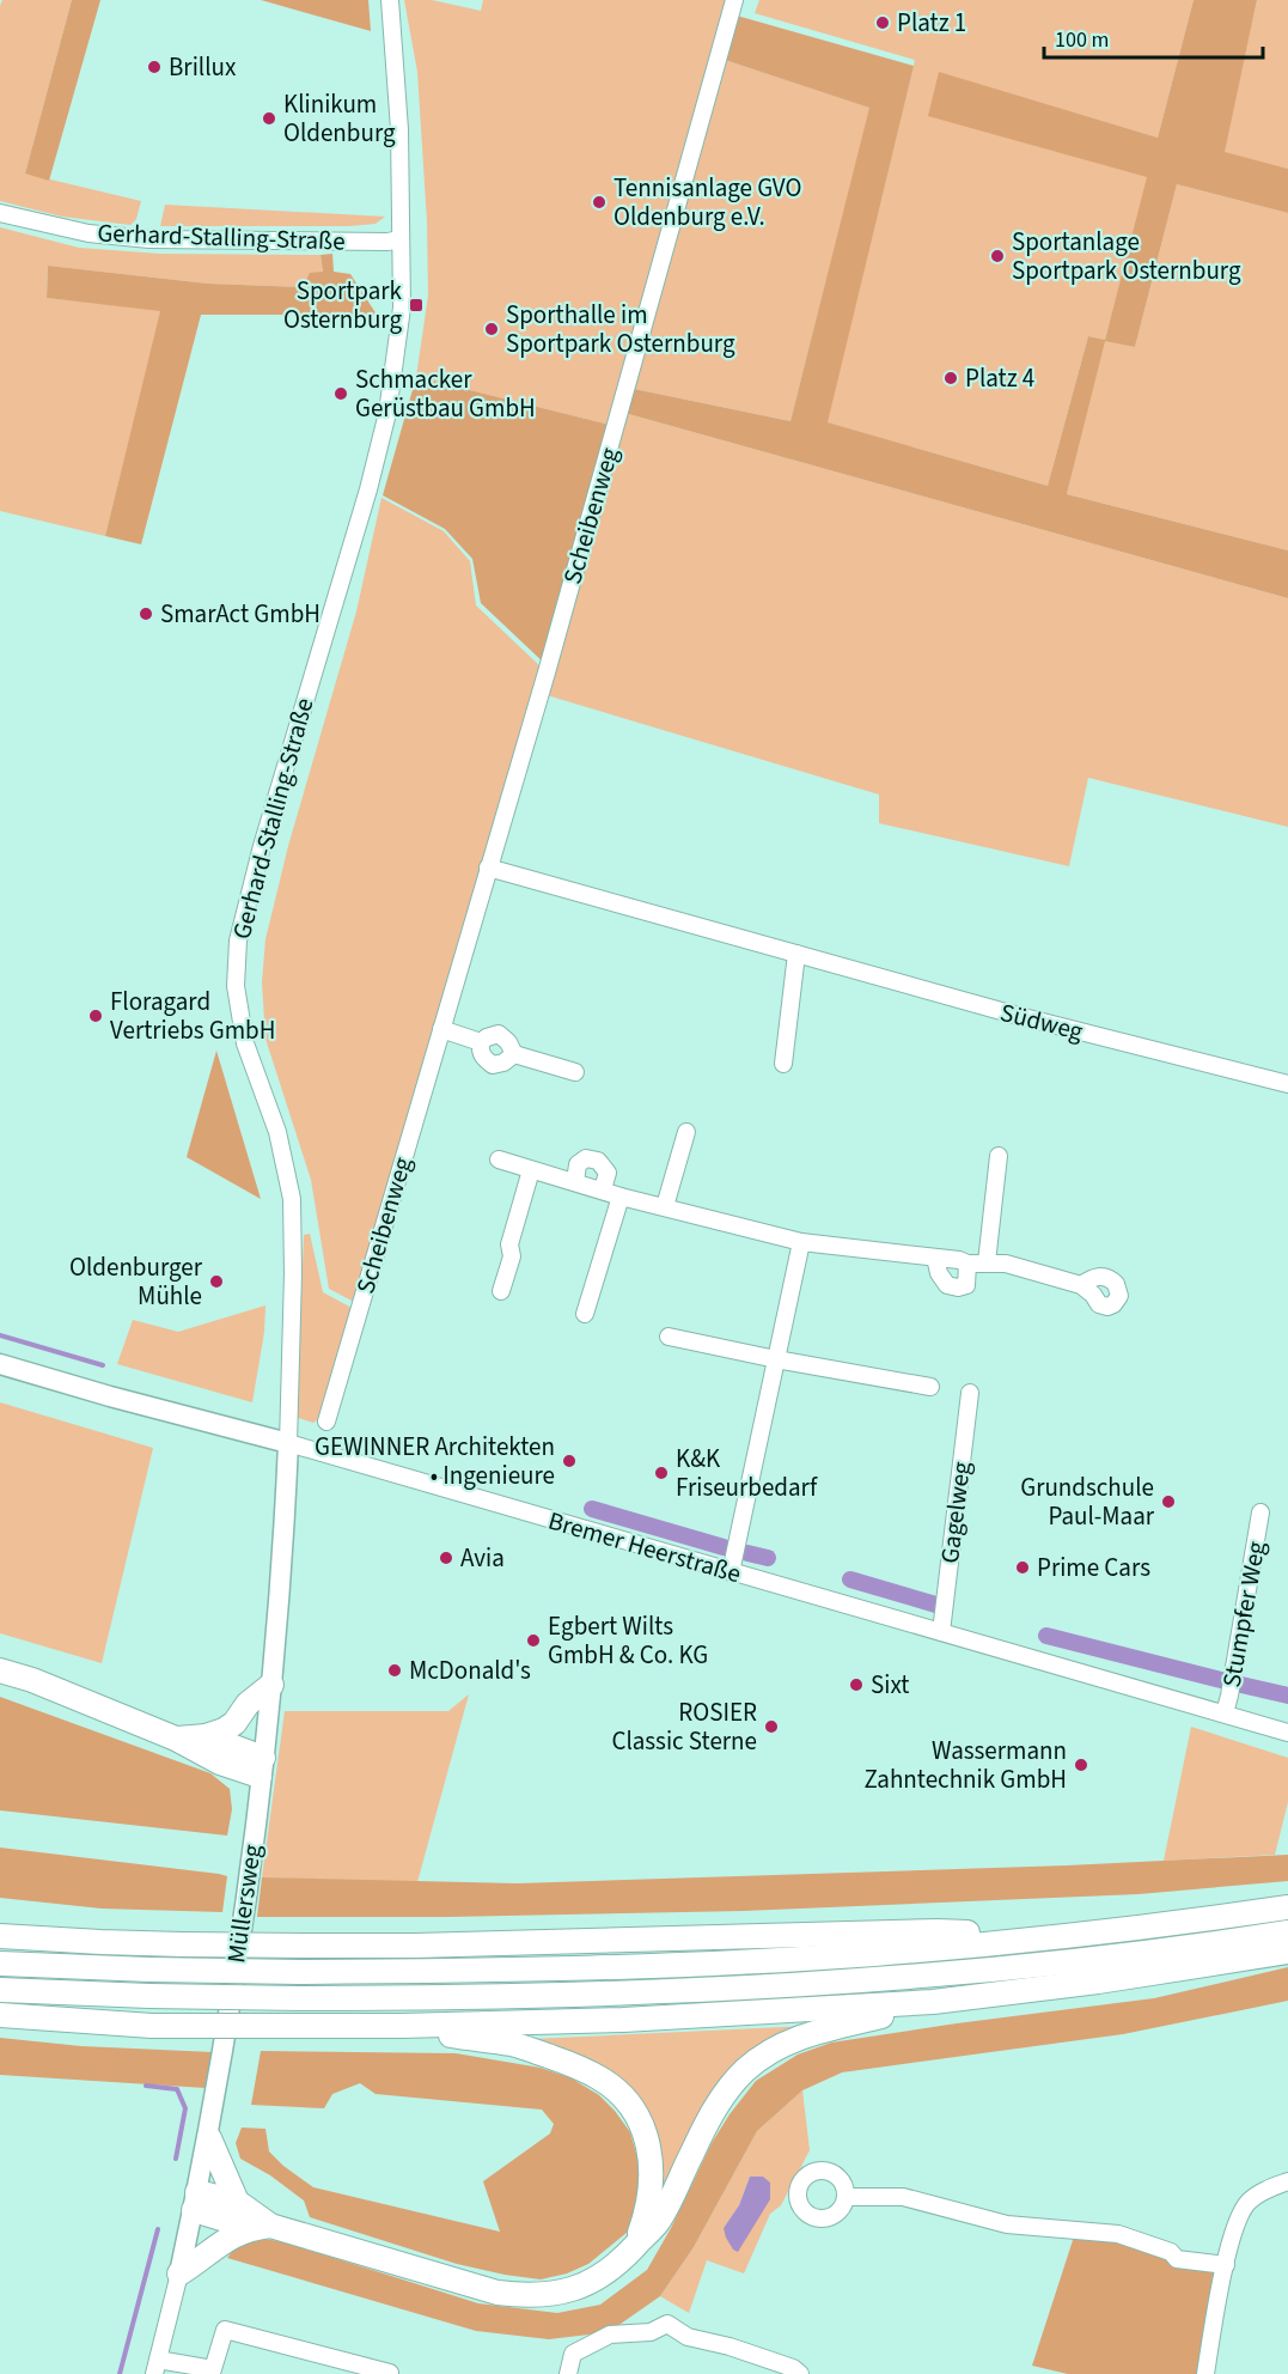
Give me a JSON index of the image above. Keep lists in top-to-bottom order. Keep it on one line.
{"streets":{"main road":["Bremer Heerstraße","Müllersweg"],"street":["Gerhard-Stalling-Straße","Scheibenweg","Südweg","Gagelweg","Stumpfer Weg"]},"crossings":[["Gerhard-Stalling-Straße","Bremer Heerstraße"],["Gerhard-Stalling-Straße","Müllersweg"],["Scheibenweg","Südweg"],["Gagelweg","Bremer Heerstraße"],["Bremer Heerstraße","Stumpfer Weg"],["Bremer Heerstraße","Müllersweg"]],"places":{"other":["Platz 1","Brillux","Klinikum Oldenburg","Tennisanlage GVO Oldenburg e.V.","Sportanlage Sportpark Osternburg","Sporthalle im Sportpark Osternburg","Platz 4","Schmacker Gerüstbau GmbH","SmarAct GmbH","Floragard Vertriebs GmbH","Oldenburger Mühle","GEWINNER Architekten • Ingenieure","K&K Friseurbedarf","Grundschule Paul-Maar","Avia","Prime Cars","Egbert Wilts GmbH & Co. KG","McDonald's","Sixt","ROSIER Classic Sterne","Wassermann Zahntechnik GmbH"],"transit":["Sportpark Osternburg"]},"scale_bar":"100 m"}
